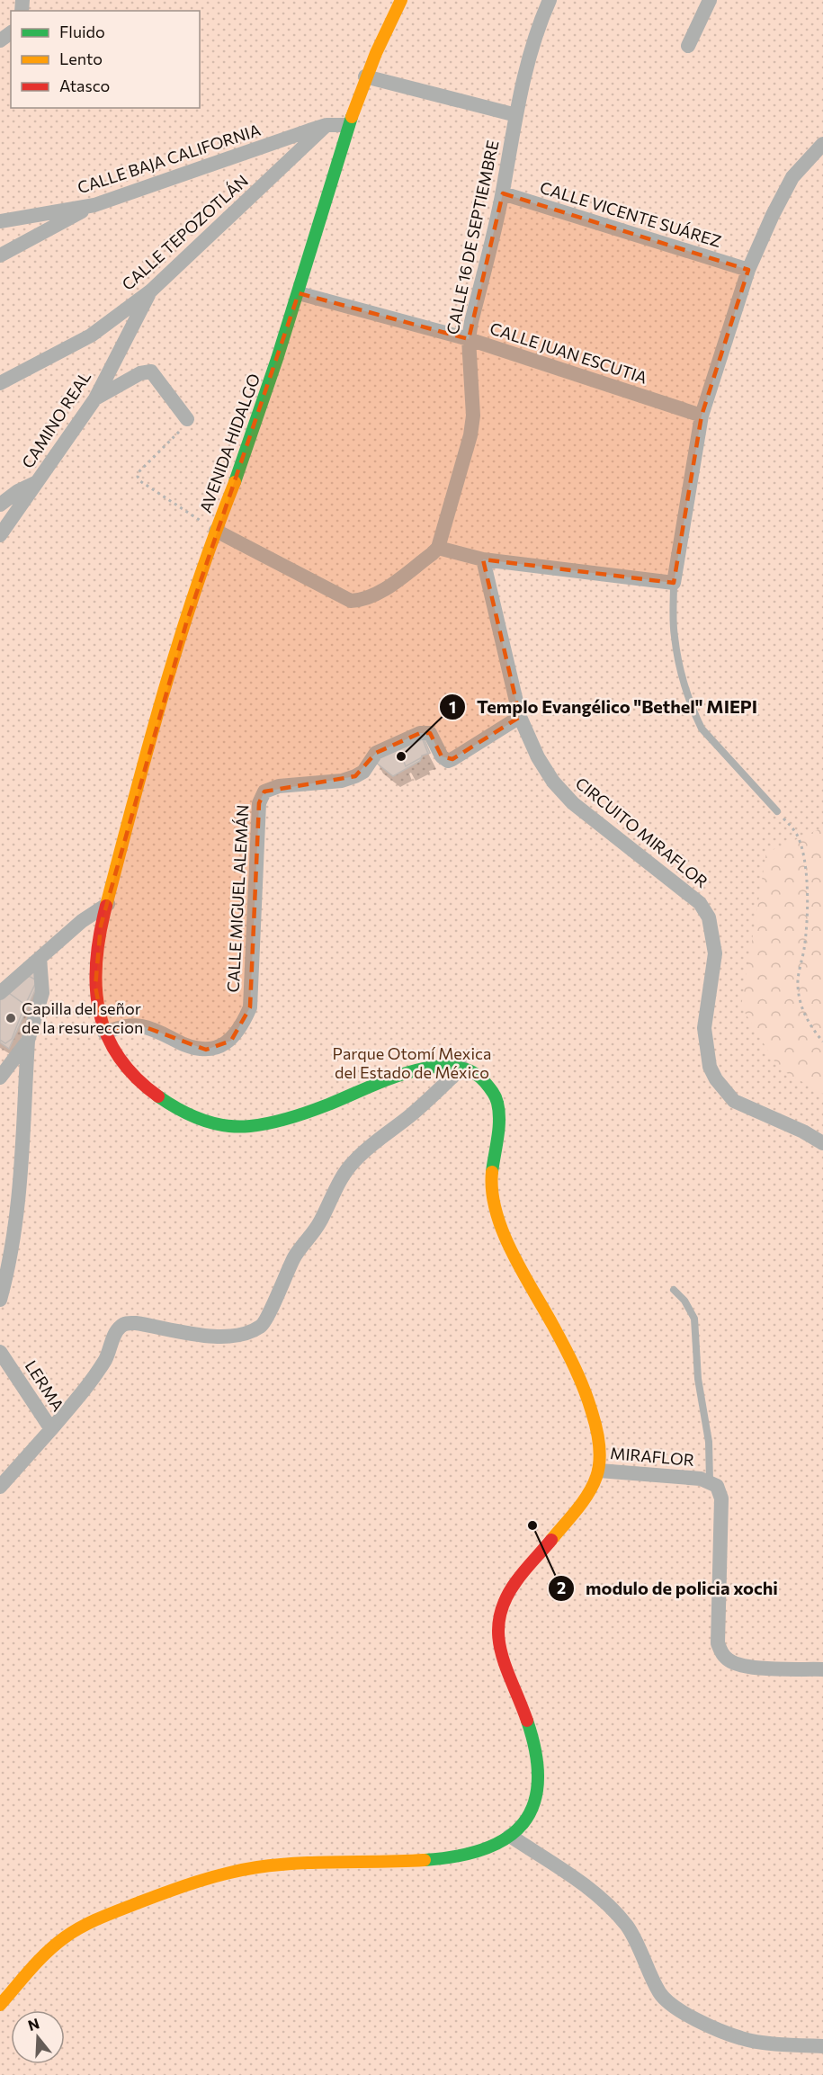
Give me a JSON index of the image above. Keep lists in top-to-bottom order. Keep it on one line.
{"streets":{"main road":["AVENIDA HIDALGO"],"street":["CALLE BAJA CALIFORNIA","CALLE VICENTE SUÁREZ","CALLE TEPOZOTLÁN","CALLE 16 DE SEPTIEMBRE","CALLE JUAN ESCUTIA","CAMINO REAL","CIRCUITO MIRAFLOR","CALLE MIGUEL ALEMÁN","LERMA","MIRAFLOR"]},"crossings":[["CALLE BAJA CALIFORNIA","CALLE TEPOZOTLÁN"],["CALLE BAJA CALIFORNIA","AVENIDA HIDALGO"],["CALLE VICENTE SUÁREZ","CALLE 16 DE SEPTIEMBRE"],["CALLE TEPOZOTLÁN","CAMINO REAL"],["CALLE 16 DE SEPTIEMBRE","CALLE JUAN ESCUTIA"],["CALLE JUAN ESCUTIA","AVENIDA HIDALGO"],["AVENIDA HIDALGO","CALLE MIGUEL ALEMÁN"],["CIRCUITO MIRAFLOR","CALLE MIGUEL ALEMÁN"]],"parks":["Parque Otomí Mexica del Estado de México"],"places":["Templo Evangélico \"Bethel\" MIEPI","Capilla del señor de la resureccion","modulo de policia xochi"],"legend":["Fluido","Lento","Atasco"],"north":"top"}
